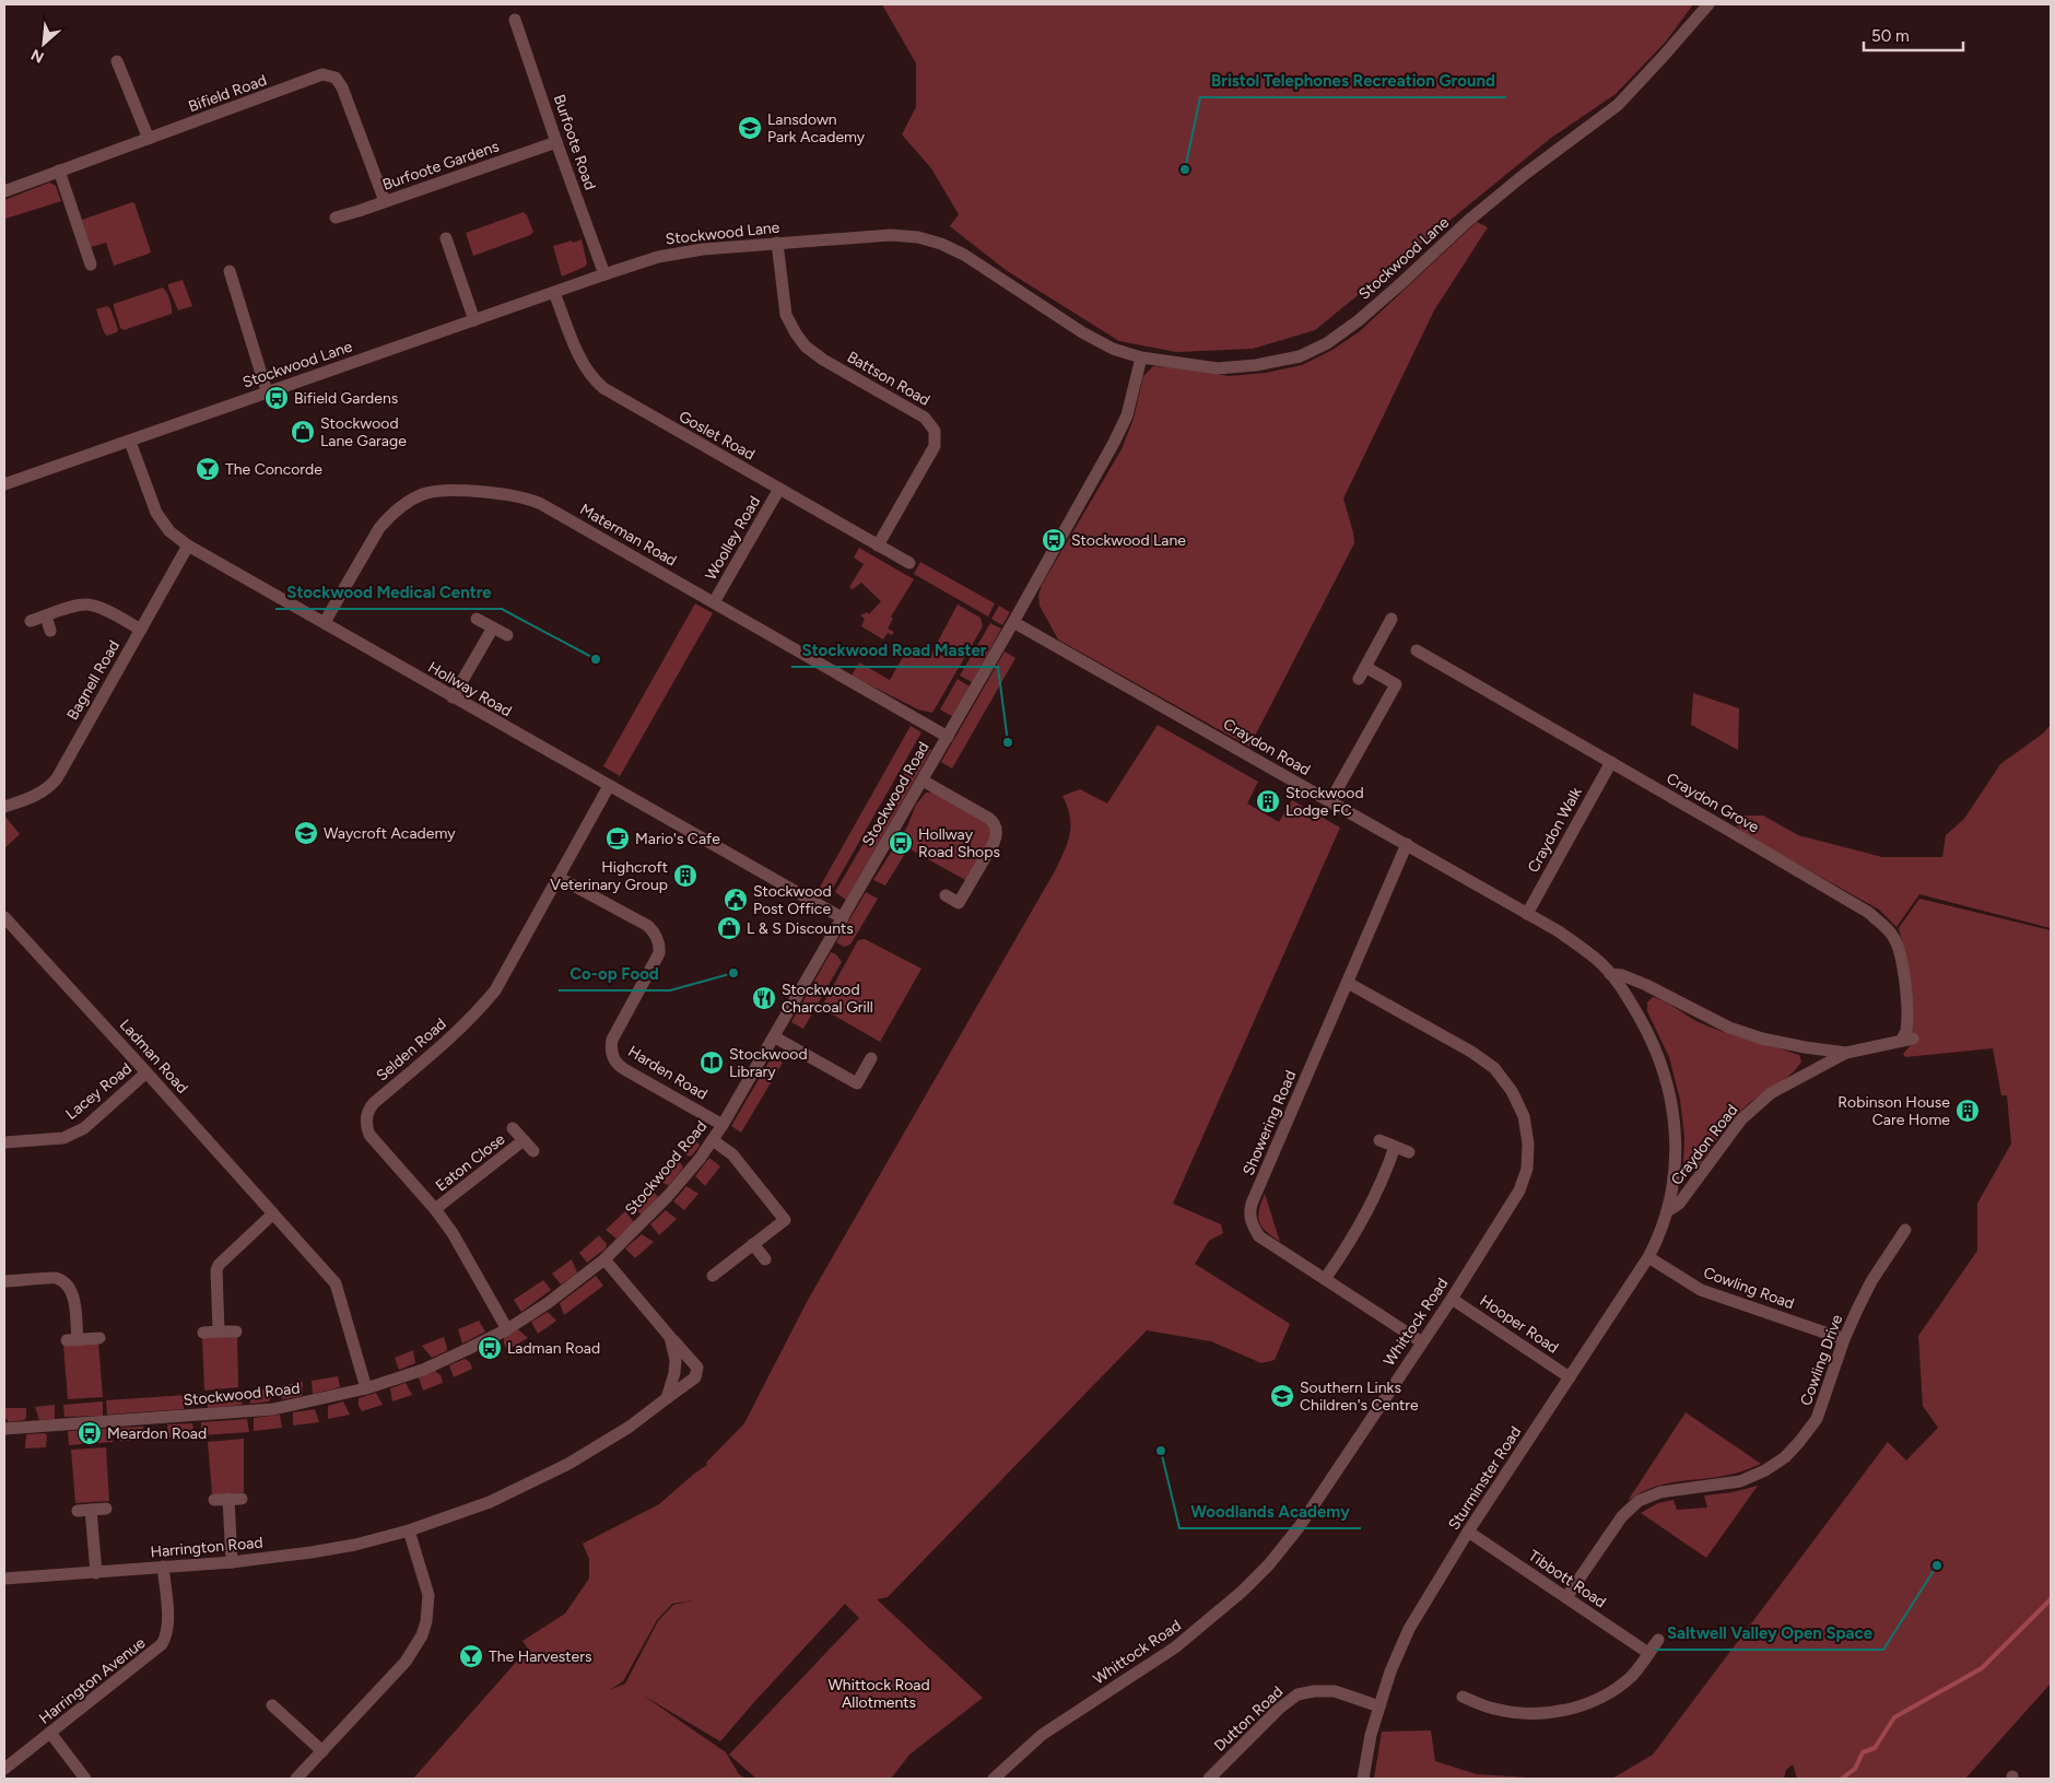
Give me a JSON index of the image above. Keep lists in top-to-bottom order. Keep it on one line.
{"streets":{"street":["Bifield Road","Burfoote Road","Burfoote Gardens","Stockwood Lane","Battson Road","Goslet Road","Materman Road","Woolley Road","Bagnell Road","Hollway Road","Craydon Road","Stockwood Road","Craydon Grove","Craydon Walk","Selden Road","Ladman Road","Harden Road","Lacey Road","Showering Road","Eaton Close","Cowling Road","Whittock Road","Hooper Road","Cowling Drive","Sturminster Road","Harrington Road","Tibbott Road","Harrington Avenue","Dutton Road"]},"crossings":[["Bifield Road","Burfoote Gardens"],["Burfoote Road","Burfoote Gardens"],["Burfoote Road","Stockwood Lane"],["Stockwood Lane","Battson Road"],["Stockwood Lane","Goslet Road"],["Stockwood Lane","Hollway Road"],["Stockwood Lane","Stockwood Road"],["Battson Road","Goslet Road"],["Goslet Road","Woolley Road"],["Materman Road","Woolley Road"],["Materman Road","Hollway Road"],["Materman Road","Stockwood Road"],["Bagnell Road","Hollway Road"],["Hollway Road","Stockwood Road"],["Hollway Road","Selden Road"],["Craydon Road","Stockwood Road"],["Craydon Road","Craydon Grove"],["Craydon Road","Craydon Walk"],["Craydon Road","Showering Road"],["Craydon Road","Sturminster Road"],["Stockwood Road","Selden Road"],["Stockwood Road","Ladman Road"],["Stockwood Road","Harden Road"],["Stockwood Road","Harrington Road"],["Craydon Grove","Craydon Walk"],["Selden Road","Harden Road"],["Selden Road","Eaton Close"],["Ladman Road","Lacey Road"],["Showering Road","Whittock Road"],["Cowling Road","Cowling Drive"],["Cowling Road","Sturminster Road"],["Whittock Road","Hooper Road"],["Hooper Road","Sturminster Road"],["Cowling Drive","Tibbott Road"],["Sturminster Road","Tibbott Road"],["Sturminster Road","Dutton Road"],["Harrington Road","Harrington Avenue"]],"parks":["Whittock Road Allotments"],"places":{"school or university":["Lansdown Park Academy","Waycroft Academy","Southern Links Children's Centre"],"other":["Bristol Telephones Recreation Ground","Stockwood Medical Centre","Stockwood Road Master","Co-op Food","Woodlands Academy","Saltwell Valley Open Space"],"bus stop":["Bifield Gardens","Stockwood Lane","Hollway Road Shops","Ladman Road","Meardon Road"],"shop":["Stockwood Lane Garage","L & S Discounts"],"bar":["The Concorde","The Harvesters"],"building":["Stockwood Lodge FC","Highcroft Veterinary Group","Robinson House Care Home"],"cafe":["Mario's Cafe"],"public building":["Stockwood Post Office"],"restaurant":["Stockwood Charcoal Grill"],"library":["Stockwood Library"]},"scale_bar":"50 m","north":"bottom left"}
